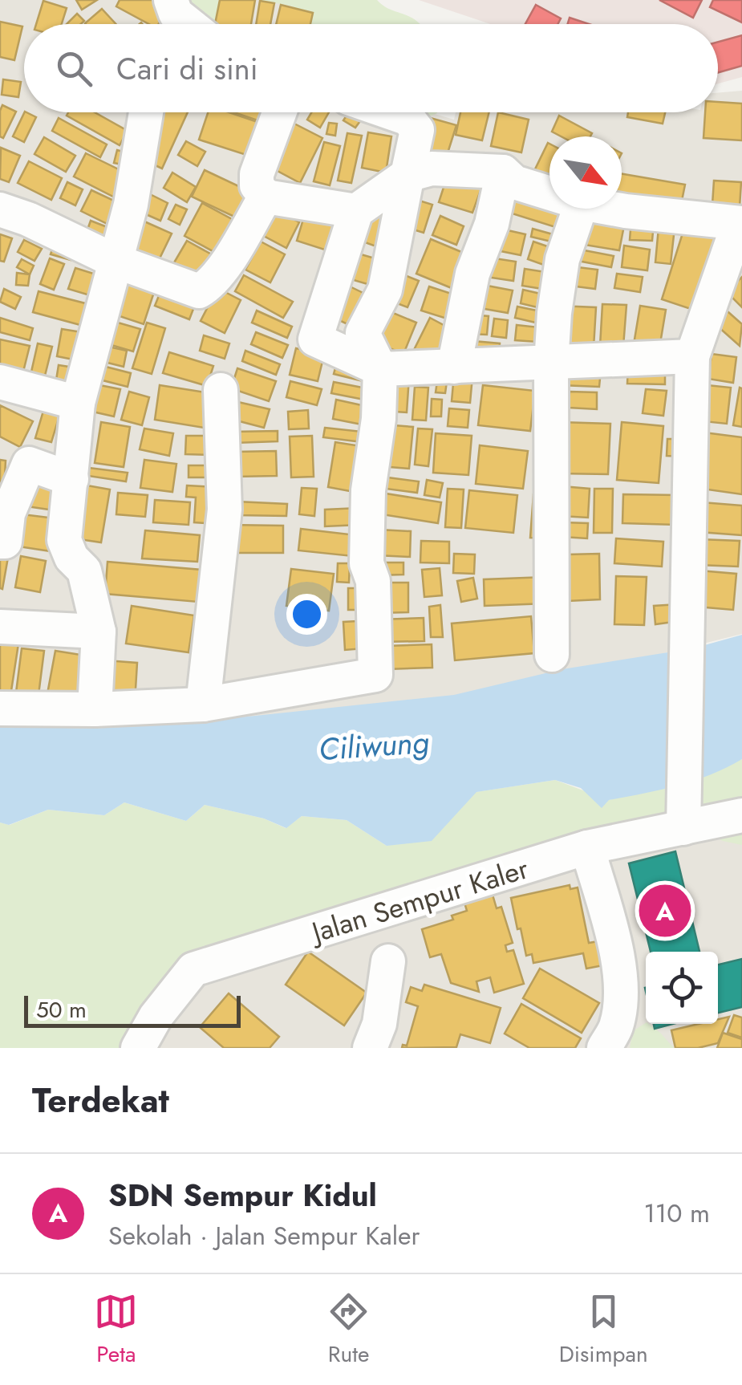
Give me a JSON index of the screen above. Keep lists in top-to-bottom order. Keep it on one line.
{"streets":{"street":["Jalan Sempur Kaler"]},"water":["Ciliwung"],"scale_bar":"50 m","north":"bottom right","page":{"search":"Cari di sini","pins":"A","scale":"50 m","heading":"Terdekat","list":[{"mark":"A","name":"SDN Sempur Kidul","note":"Sekolah · Jalan Sempur Kaler","value":"110 m"}],"nav":["Peta","Rute","Disimpan"]}}
